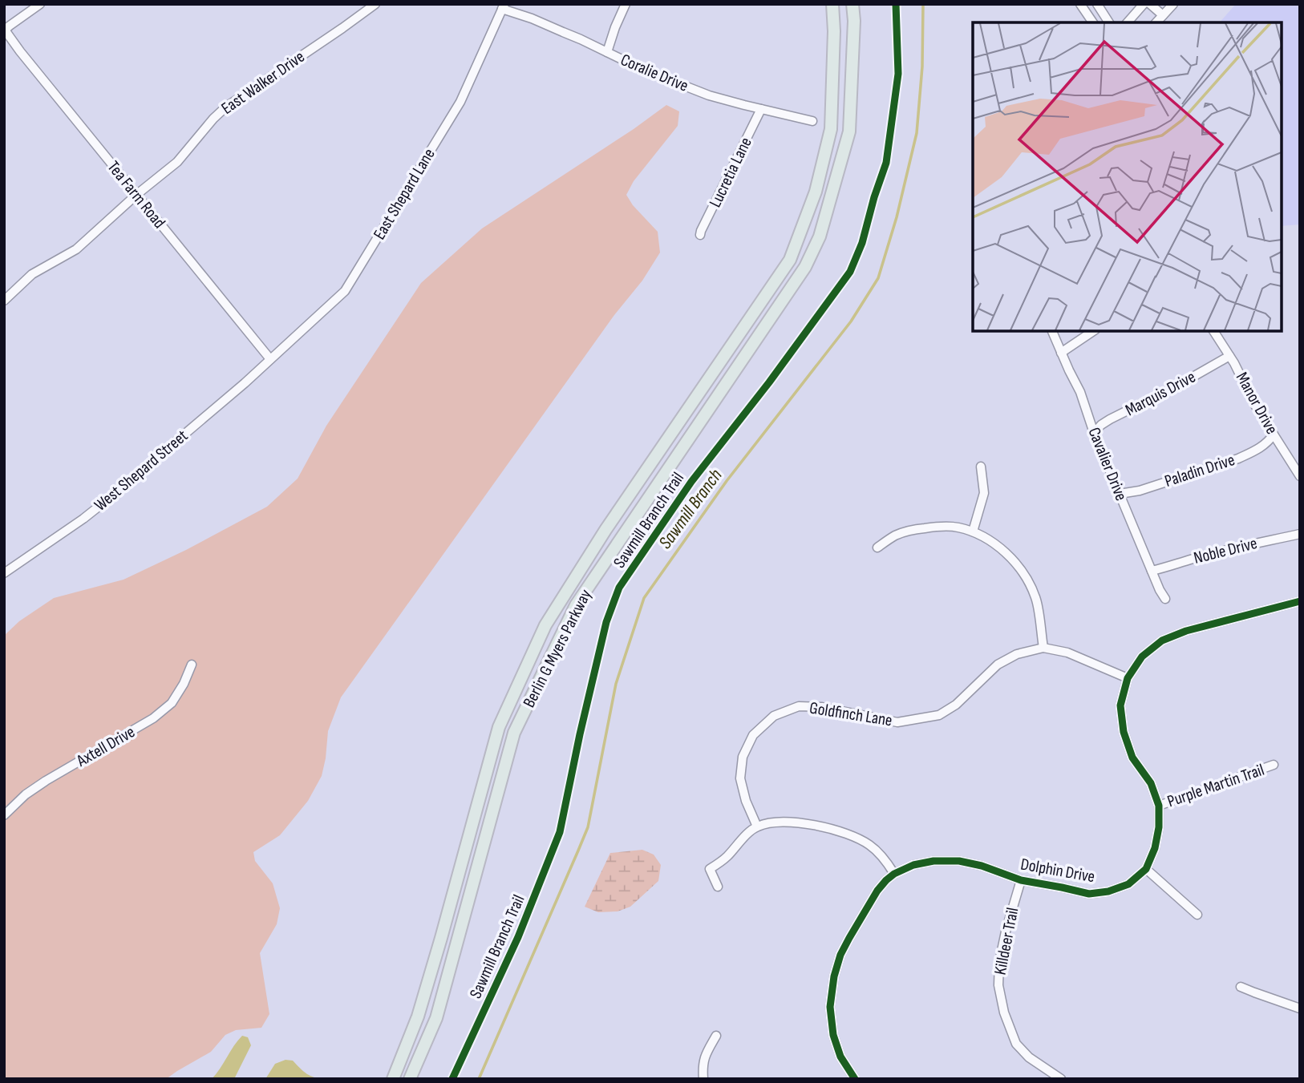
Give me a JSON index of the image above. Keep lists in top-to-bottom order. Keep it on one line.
{"streets":{"main road":["Berlin G Myers Parkway"],"street":["Coralie Drive","East Walker Drive","Lucretia Lane","East Shepard Lane","Tea Farm Road","Marquis Drive","Manor Drive","Cavalier Drive","West Shepard Street","Paladin Drive","Noble Drive","Goldfinch Lane","Axtell Drive","Purple Martin Trail","Dolphin Drive","Killdeer Trail"],"cycle path":["Sawmill Branch Trail"]},"crossings":[["Coralie Drive","Lucretia Lane"],["Coralie Drive","East Shepard Lane"],["East Walker Drive","Tea Farm Road"],["East Shepard Lane","Tea Farm Road"],["East Shepard Lane","West Shepard Street"],["Tea Farm Road","West Shepard Street"],["Marquis Drive","Manor Drive"],["Marquis Drive","Cavalier Drive"],["Manor Drive","Paladin Drive"],["Cavalier Drive","Paladin Drive"],["Cavalier Drive","Noble Drive"],["Dolphin Drive","Killdeer Trail"]],"water":["Sawmill Branch"]}
